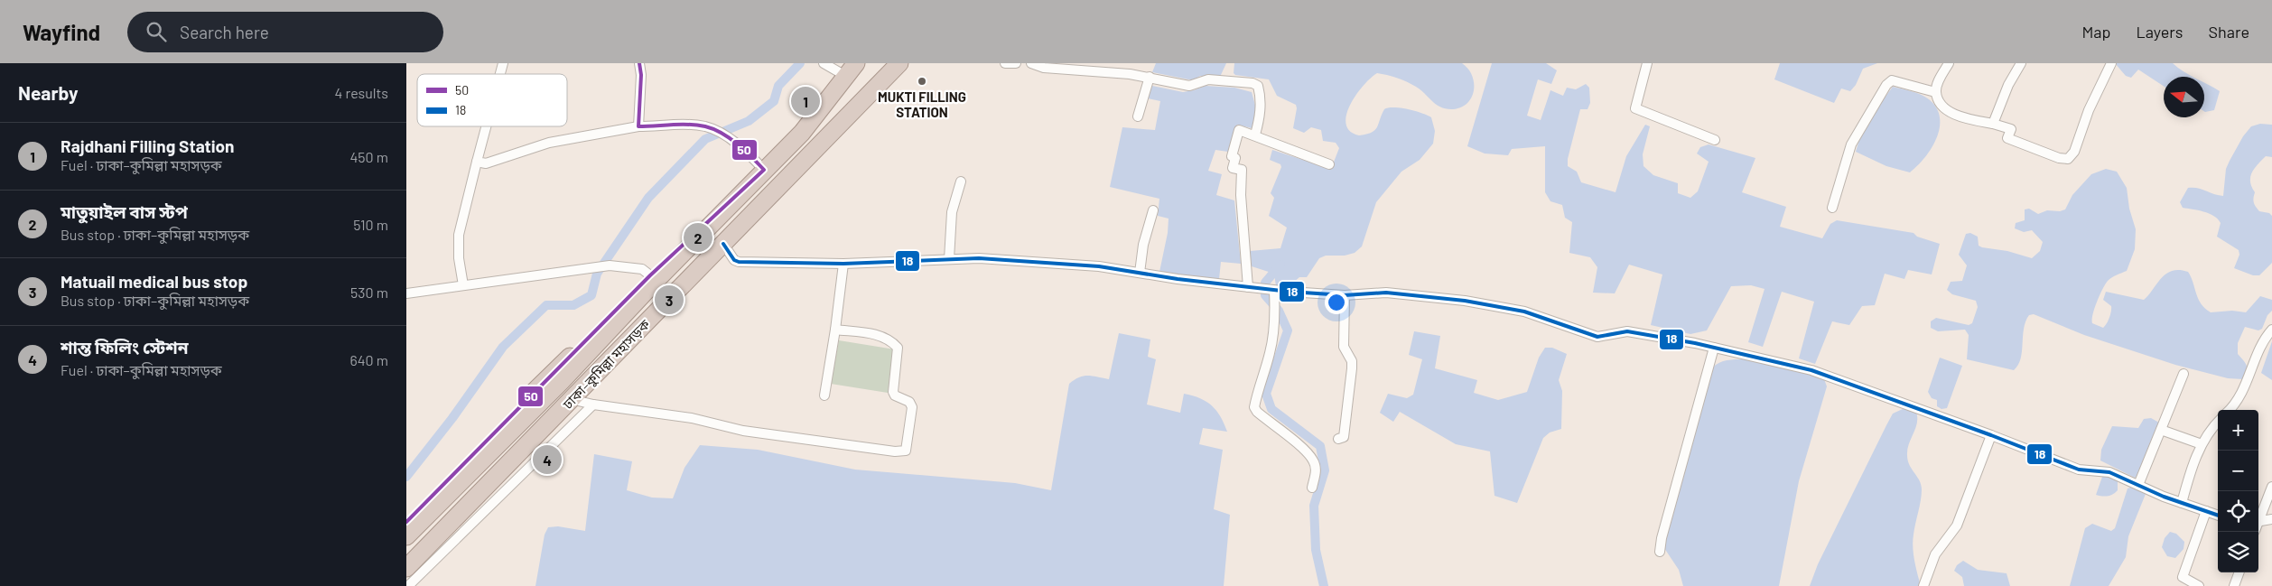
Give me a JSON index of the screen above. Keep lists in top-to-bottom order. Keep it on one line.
{"streets":{"highway":["ঢাকা–কুমিল্লা মহাসড়ক"]},"places":["MUKTI FILLING STATION"],"lines":["transit line 50","transit line 18"],"legend":["50","18"],"north":"left","page":{"header":"Wayfind","search":"Search here","nav":["Map","Layers","Share"],"heading":["Nearby","4 results"],"pins":["1","2","3","4"],"list":[{"mark":"1","name":"Rajdhani Filling Station","note":"Fuel · ঢাকা–কুমিল্লা মহাসড়ক","value":"450 m"},{"mark":"2","name":"মাতুয়াইল বাস স্টপ","note":"Bus stop · ঢাকা–কুমিল্লা মহাসড়ক","value":"510 m"},{"mark":"3","name":"Matuail medical bus stop","note":"Bus stop · ঢাকা–কুমিল্লা মহাসড়ক","value":"530 m"},{"mark":"4","name":"শান্ত ফিলিং স্টেশন","note":"Fuel · ঢাকা–কুমিল্লা মহাসড়ক","value":"640 m"}],"map_buttons":["+","−"]}}
